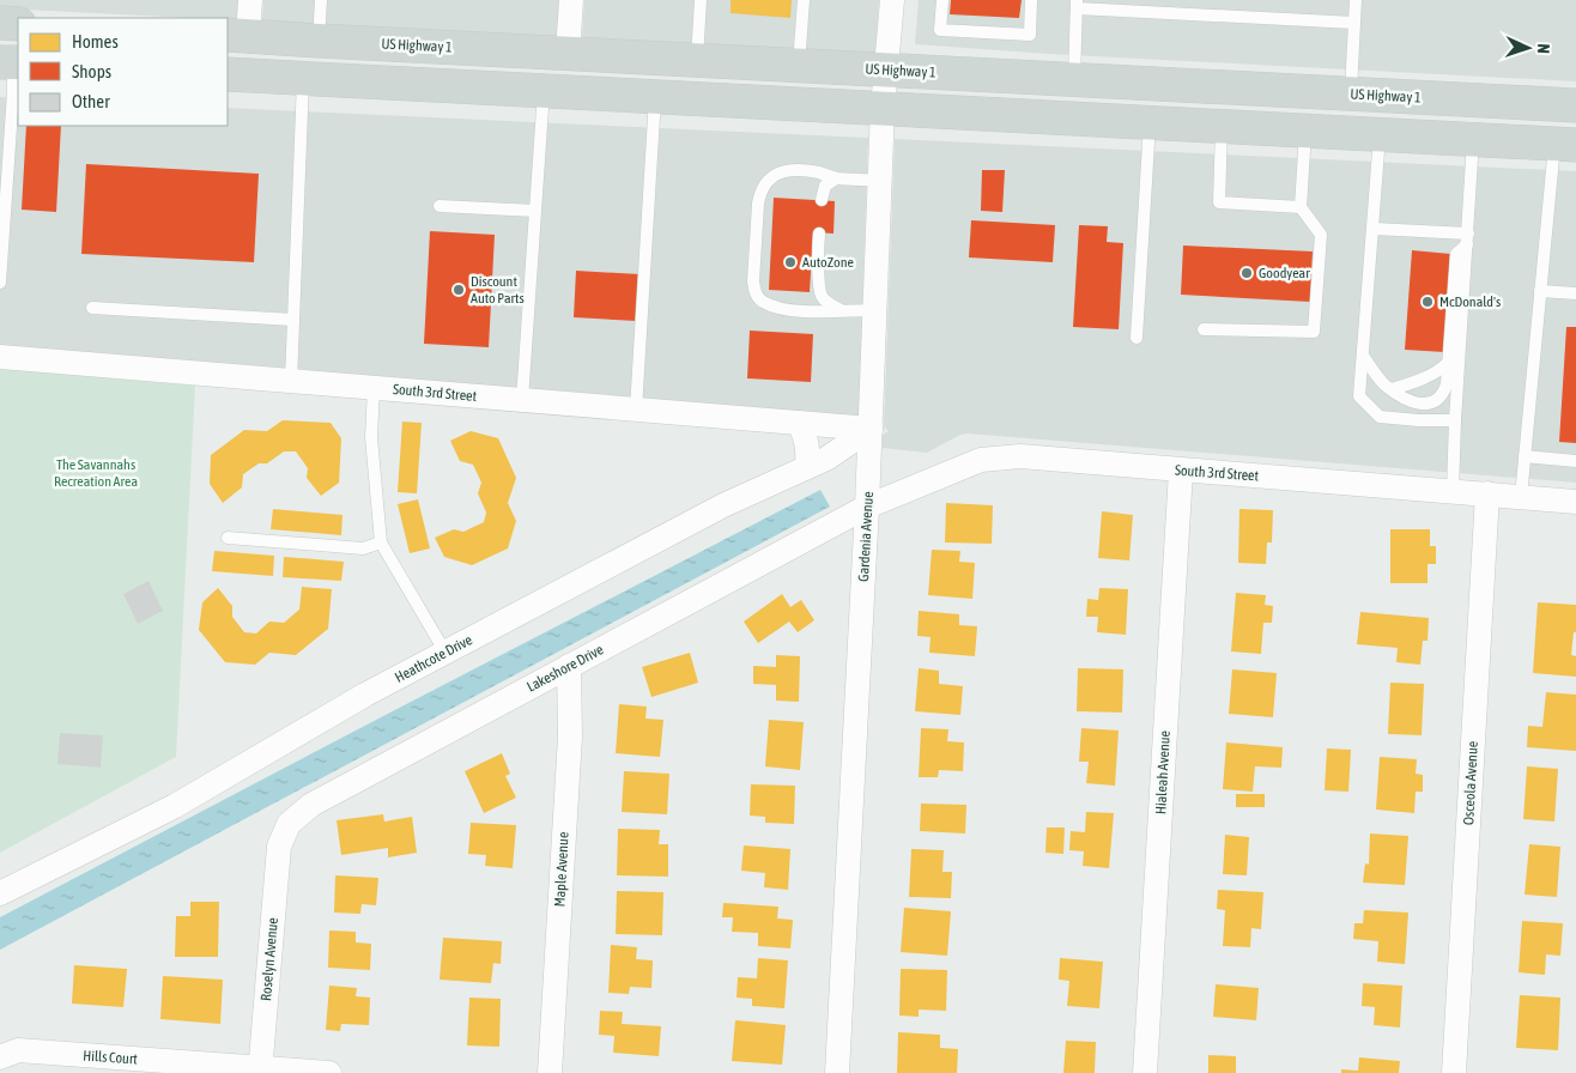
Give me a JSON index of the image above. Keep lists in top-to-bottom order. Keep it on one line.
{"streets":{"main road":["US Highway 1"],"street":["South 3rd Street","Gardenia Avenue","Heathcote Drive","Lakeshore Drive","Hialeah Avenue","Osceola Avenue","Maple Avenue","Roselyn Avenue","Hills Court"]},"crossings":[["US Highway 1","Gardenia Avenue"],["South 3rd Street","Gardenia Avenue"],["South 3rd Street","Heathcote Drive"],["South 3rd Street","Lakeshore Drive"],["South 3rd Street","Hialeah Avenue"],["South 3rd Street","Osceola Avenue"],["Gardenia Avenue","Heathcote Drive"],["Gardenia Avenue","Lakeshore Drive"],["Lakeshore Drive","Maple Avenue"],["Lakeshore Drive","Roselyn Avenue"],["Roselyn Avenue","Hills Court"]],"parks":["The Savannahs Recreation Area"],"places":["AutoZone","Goodyear","Discount Auto Parts","McDonald's"],"legend":["Homes","Shops","Other"],"north":"right"}
